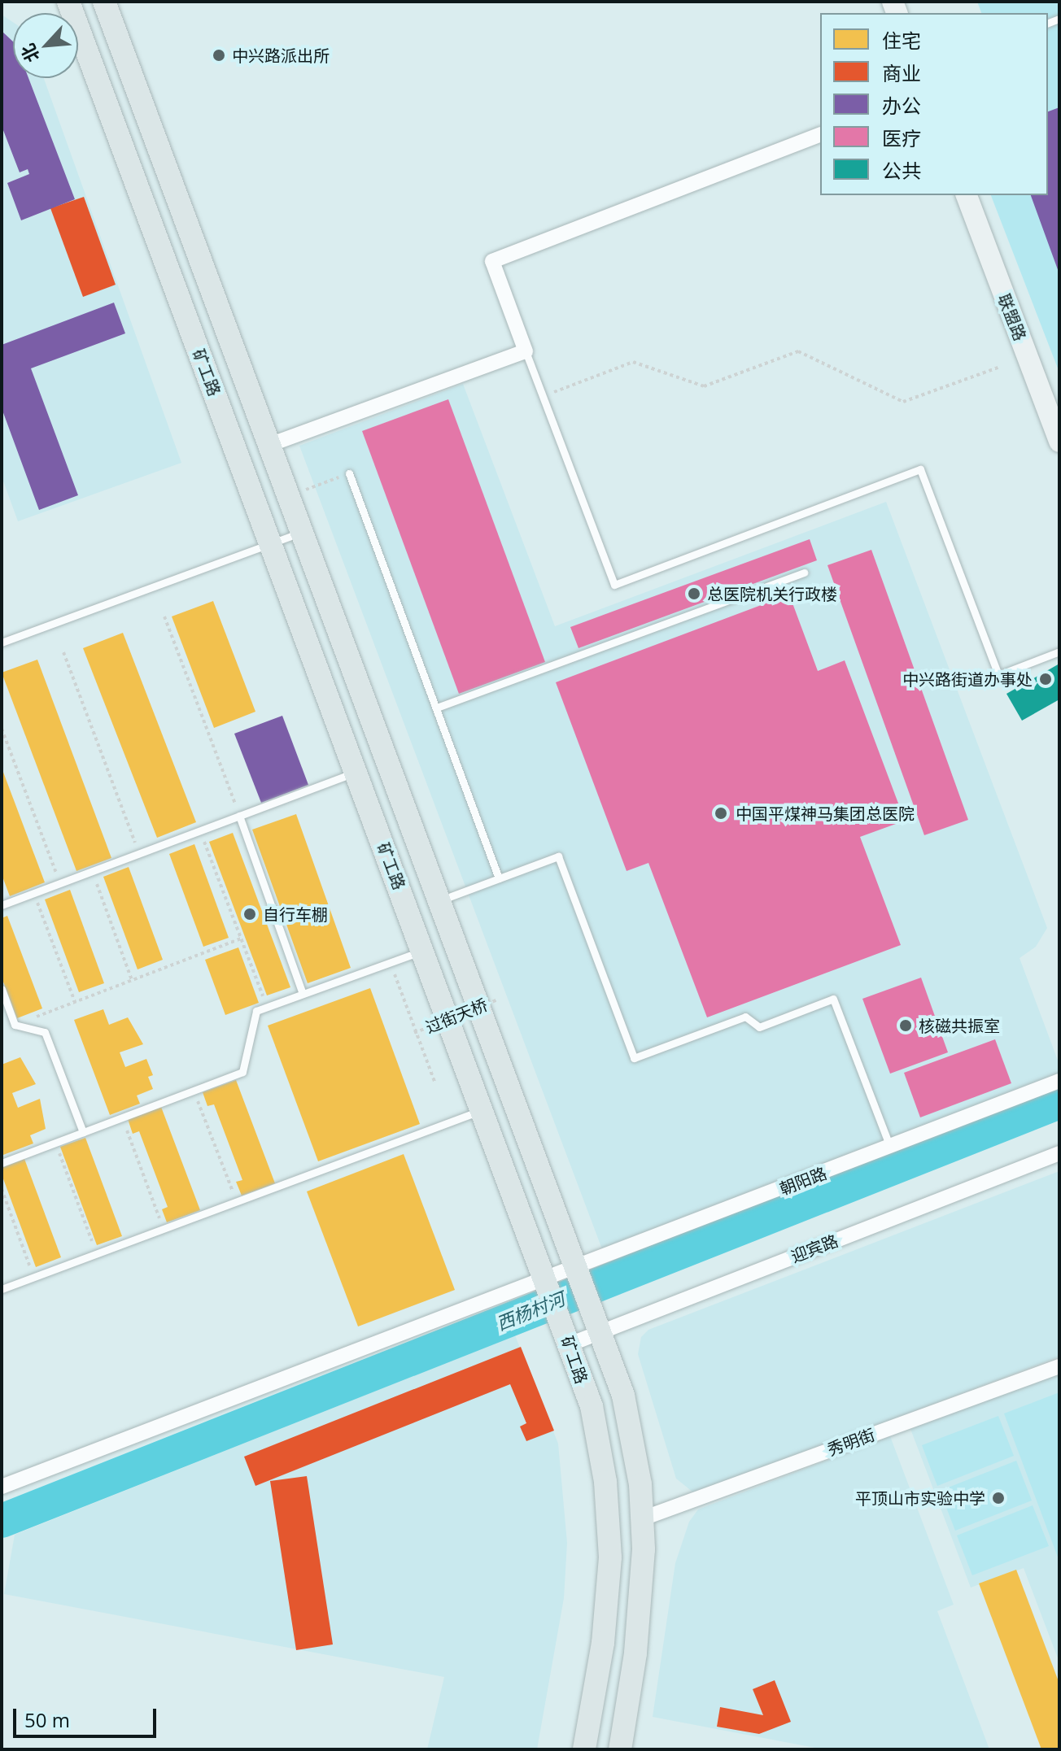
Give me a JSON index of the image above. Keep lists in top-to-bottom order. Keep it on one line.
{"streets":{"main road":["矿工路"],"street":["联盟路","朝阳路","迎宾路","秀明街"],"path":["过街天桥"]},"crossings":[["矿工路","朝阳路"],["矿工路","迎宾路"],["矿工路","秀明街"]],"water":["西杨村河"],"places":["中兴路派出所","总医院机关行政楼","中兴路街道办事处","中国平煤神马集团总医院","自行车棚","核磁共振室","平顶山市实验中学"],"legend":["住宅","商业","办公","医疗","公共"],"scale_bar":"50 m","north":"bottom left"}
